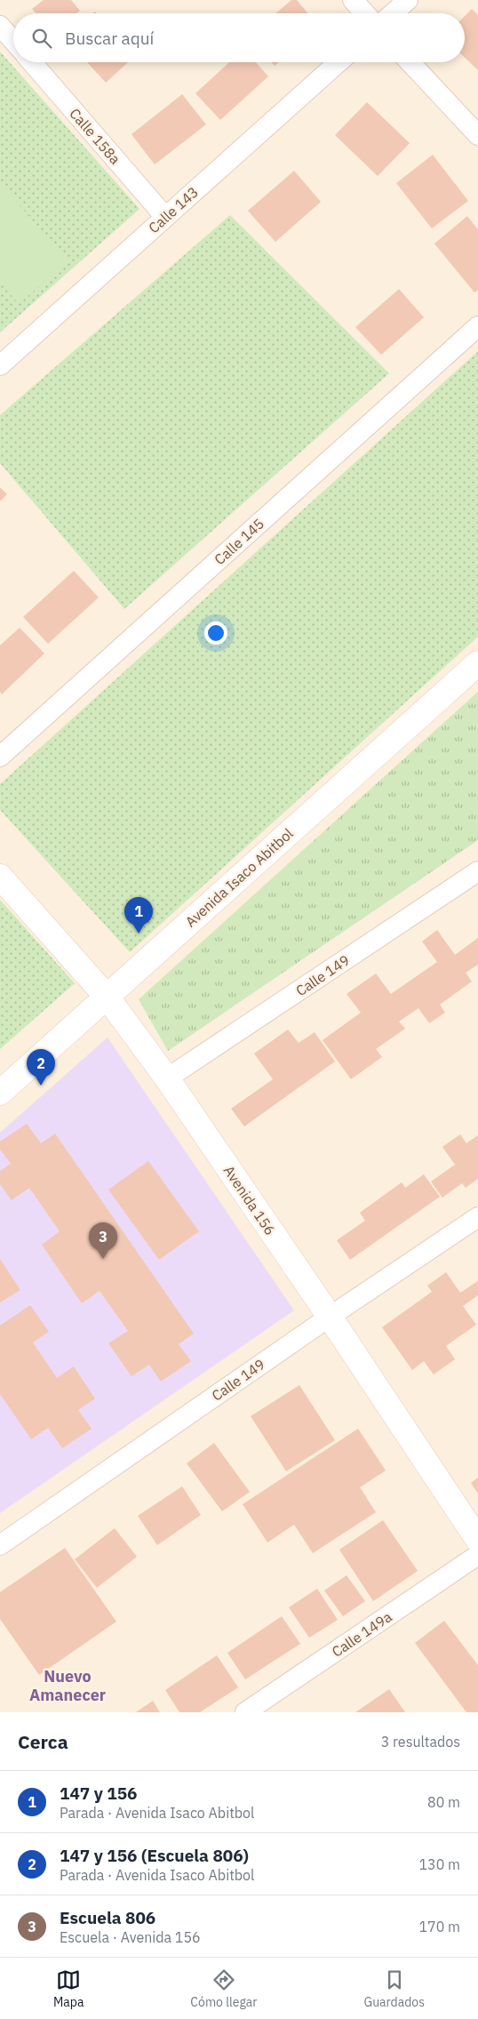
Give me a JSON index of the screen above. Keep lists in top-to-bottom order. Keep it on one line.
{"streets":{"main road":["Avenida Isaco Abitbol","Avenida 156"],"street":["Calle 158a","Calle 143","Calle 145","Calle 149","Calle 149a"]},"crossings":[["Calle 158a","Calle 143"],["Avenida Isaco Abitbol","Avenida 156"],["Calle 149","Avenida 156"]],"districts":["Nuevo Amanecer"],"page":{"search":"Buscar aquí","pins":["1","2","3"],"heading":["Cerca","3 resultados"],"list":[{"mark":"1","name":"147 y 156","note":"Parada · Avenida Isaco Abitbol","value":"80 m"},{"mark":"2","name":"147 y 156 (Escuela 806)","note":"Parada · Avenida Isaco Abitbol","value":"130 m"},{"mark":"3","name":"Escuela 806","note":"Escuela · Avenida 156","value":"170 m"}],"nav":["Mapa","Cómo llegar","Guardados"]}}
